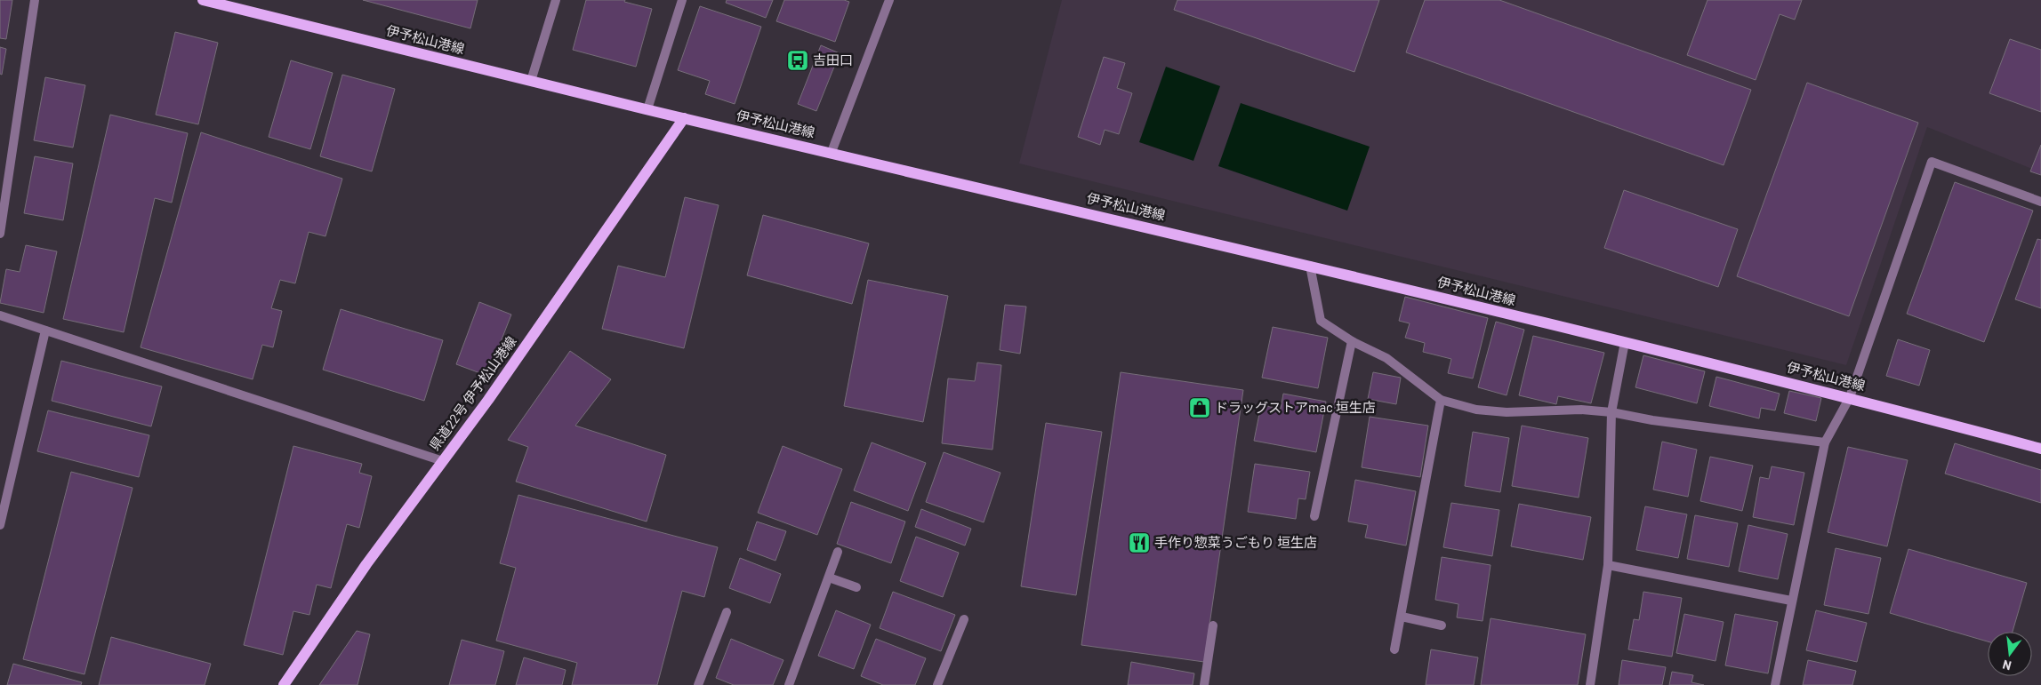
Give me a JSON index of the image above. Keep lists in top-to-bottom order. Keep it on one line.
{"streets":{"main road":["伊予松山港線","県道22号 伊予松山港線"]},"crossings":[["伊予松山港線","県道22号 伊予松山港線"]],"places":{"bus stop":["吉田口"],"shop":["ドラッグストアmac 垣生店"],"restaurant":["手作り惣菜うごもり 垣生店"]},"north":"bottom"}
